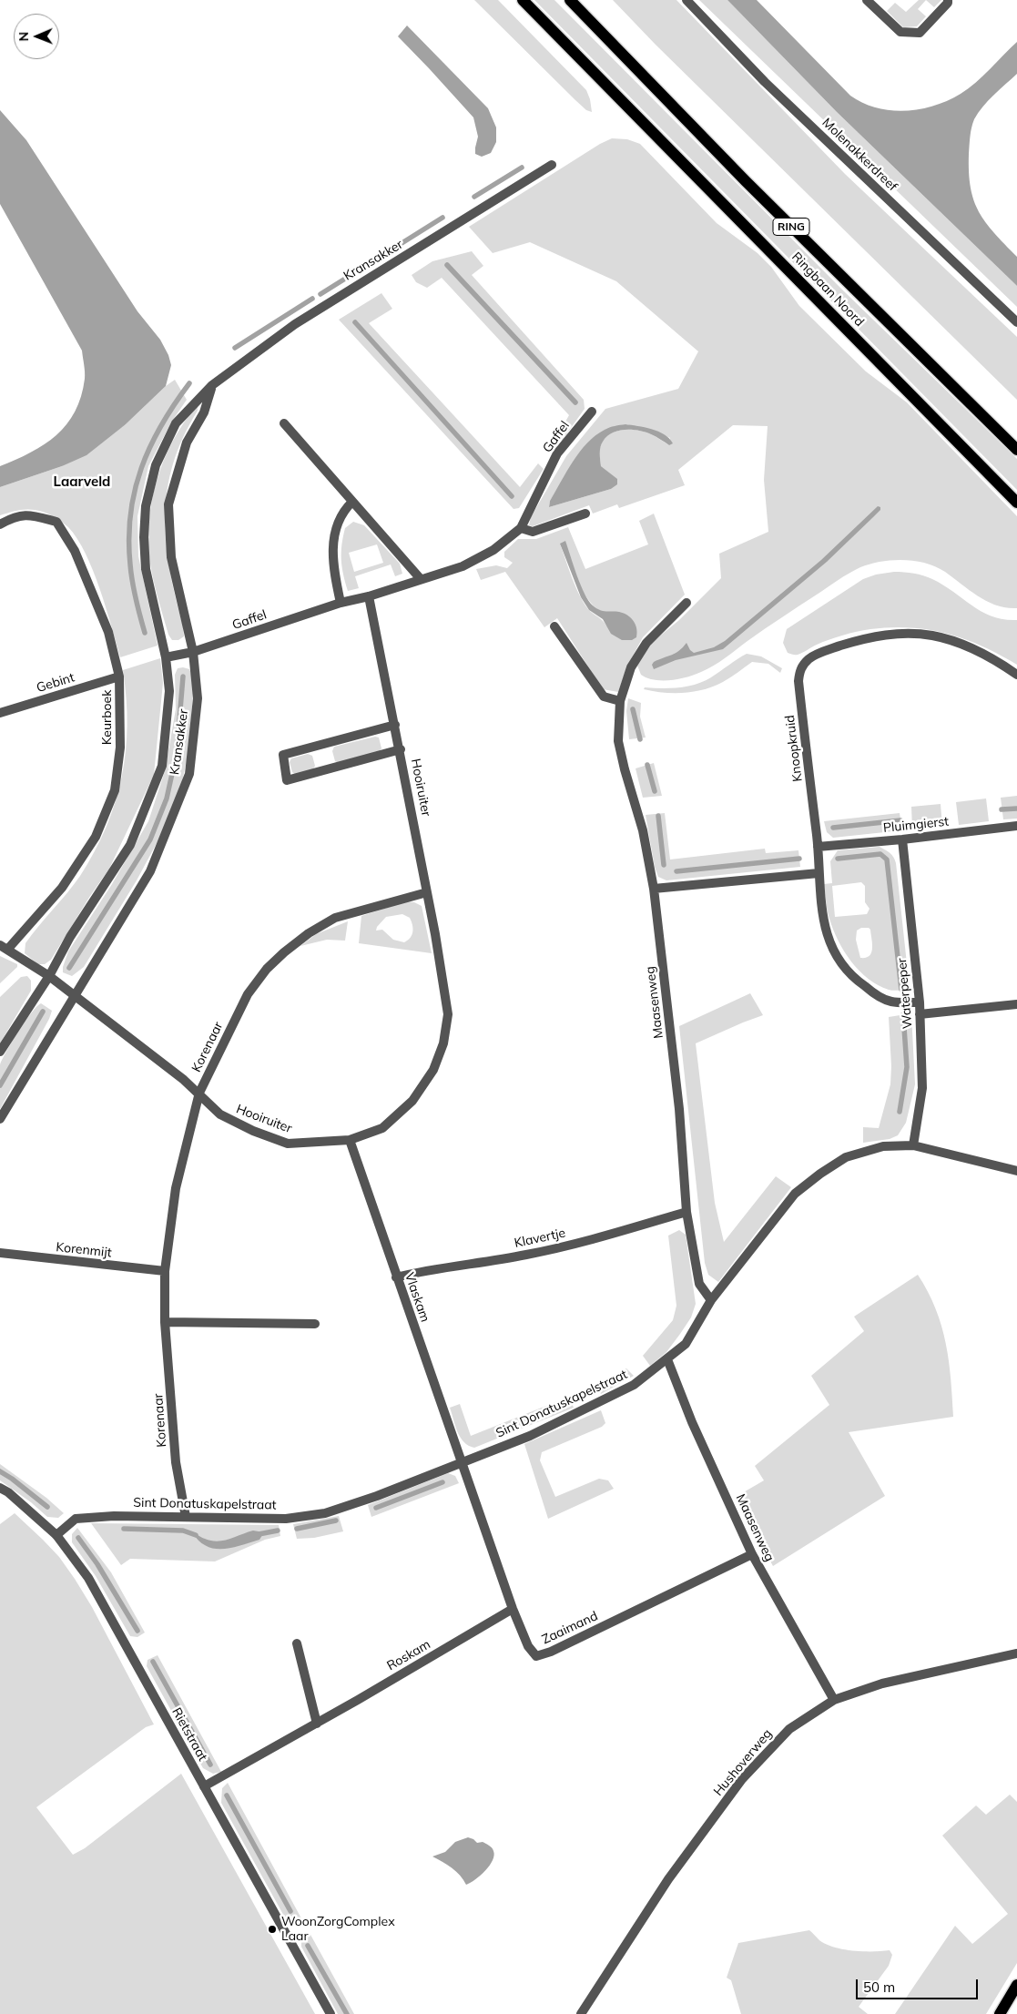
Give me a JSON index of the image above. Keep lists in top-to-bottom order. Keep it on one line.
{"streets":{"main road":["RING","Ringbaan Noord"],"street":["Molenakkerdreef","Kransakker","Gaffel","Gebint","Keurboek","Knoopkruid","Hooiruiter","Pluimgierst","Waterpeper","Maasenweg","Korenaar","Klavertje","Korenmijt","Vlaskam","Sint Donatuskapelstraat","Zaaimand","Roskam","Rietstraat","Hushoverweg"]},"crossings":[["Kransakker","Gaffel"],["Kransakker","Keurboek"],["Kransakker","Hooiruiter"],["Gaffel","Hooiruiter"],["Gebint","Keurboek"],["Keurboek","Hooiruiter"],["Knoopkruid","Pluimgierst"],["Knoopkruid","Waterpeper"],["Hooiruiter","Korenaar"],["Hooiruiter","Vlaskam"],["Pluimgierst","Waterpeper"],["Waterpeper","Sint Donatuskapelstraat"],["Maasenweg","Klavertje"],["Maasenweg","Sint Donatuskapelstraat"],["Maasenweg","Zaaimand"],["Maasenweg","Hushoverweg"],["Korenaar","Korenmijt"],["Korenaar","Sint Donatuskapelstraat"],["Klavertje","Vlaskam"],["Vlaskam","Sint Donatuskapelstraat"],["Vlaskam","Zaaimand"],["Sint Donatuskapelstraat","Zaaimand"],["Sint Donatuskapelstraat","Rietstraat"],["Zaaimand","Roskam"],["Roskam","Rietstraat"]],"districts":["Laarveld"],"places":["WoonZorgComplex Laar"],"scale_bar":"50 m","north":"left"}
